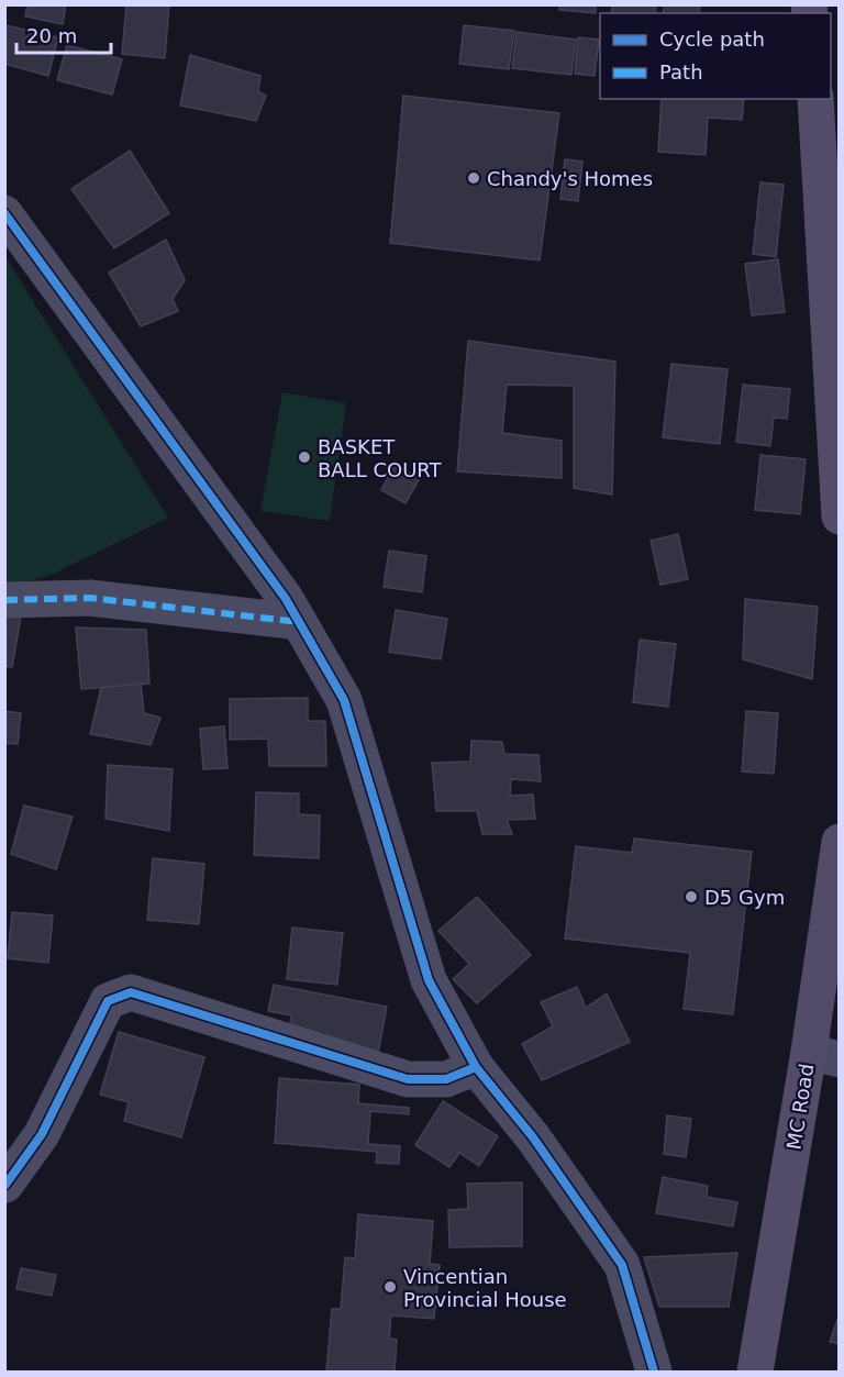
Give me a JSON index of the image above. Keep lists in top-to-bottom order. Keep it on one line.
{"streets":{"main road":["MC Road"]},"places":["Chandy's Homes","BASKET BALL COURT","D5 Gym","Vincentian Provincial House"],"legend":["Cycle path","Path"],"scale_bar":"20 m"}
